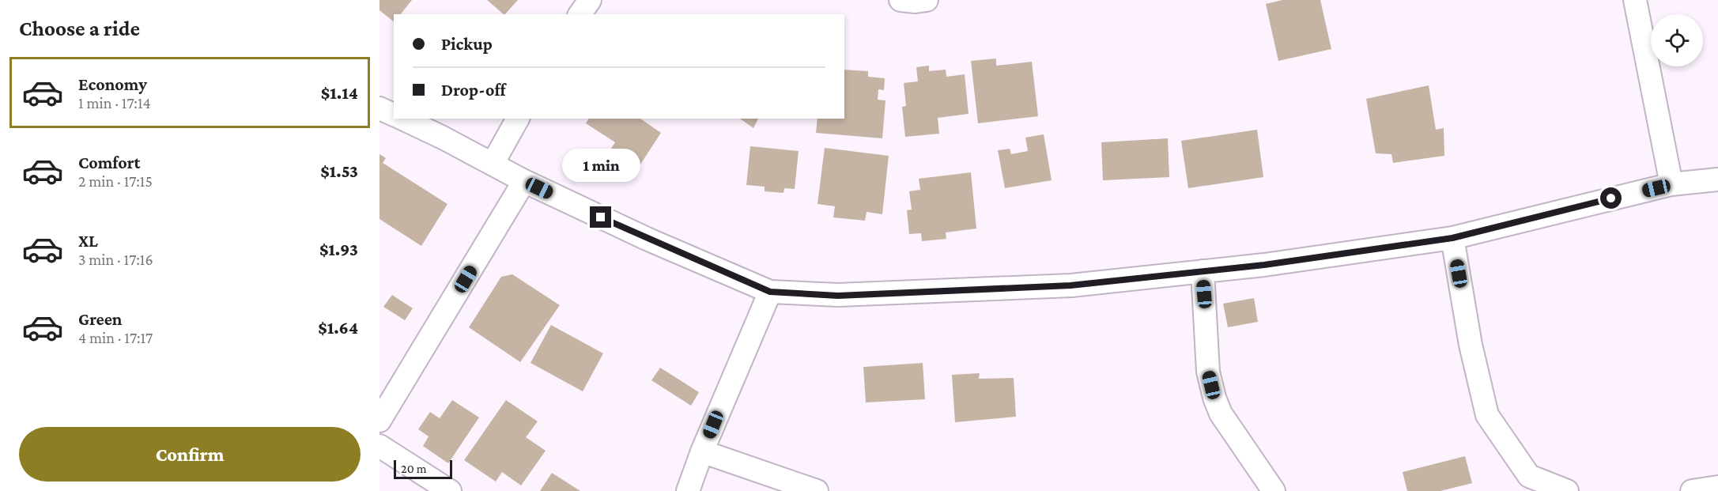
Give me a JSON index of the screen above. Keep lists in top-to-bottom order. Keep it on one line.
{"scale_bar":"20 m","page":{"heading":"Choose a ride","banner":["Pickup","Drop-off"],"list":[{"name":"Economy","note":"1 min · 17:14","value":"$1.14"},{"name":"Comfort","note":"2 min · 17:15","value":"$1.53"},{"name":"XL","note":"3 min · 17:16","value":"$1.93"},{"name":"Green","note":"4 min · 17:17","value":"$1.64"}],"bubble":"1 min","buttons":"Confirm","scale":"20 m"}}
